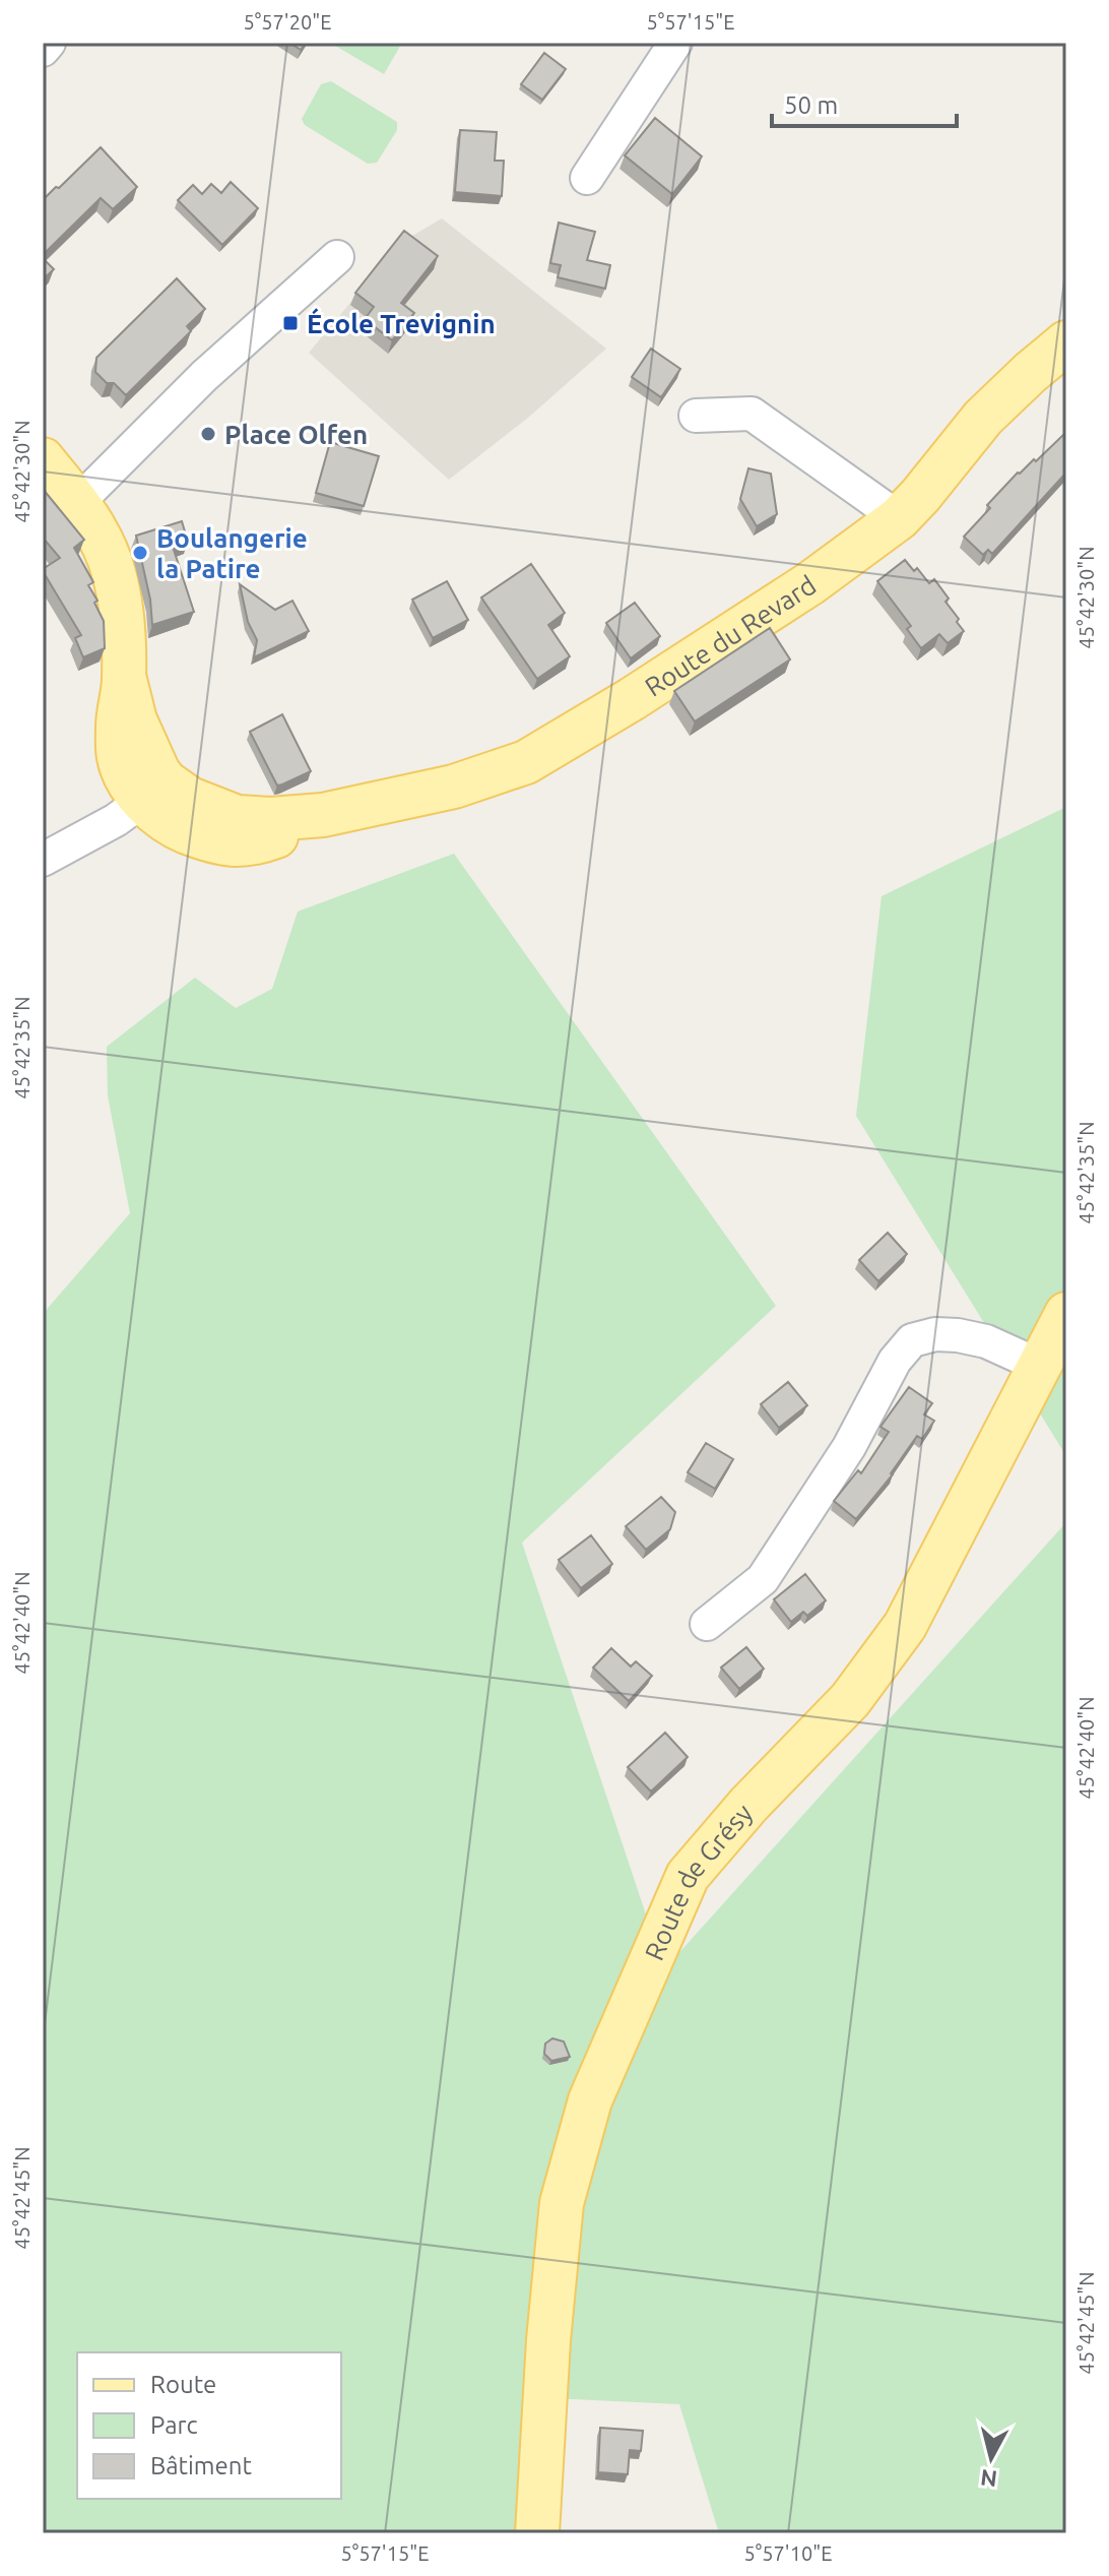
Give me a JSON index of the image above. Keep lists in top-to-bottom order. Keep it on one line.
{"streets":{"main road":["Route du Revard","Route de Grésy"]},"places":{"transit":["École Trevignin"],"other":["Place Olfen","Boulangerie la Patire"]},"legend":["Route","Parc","Bâtiment"],"scale_bar":"50 m","north":"bottom","coordinates":["5°57'20\"E","5°57'15\"E","45°42'30\"N","45°42'35\"N","45°42'40\"N","45°42'45\"N","5°57'10\"E"]}
